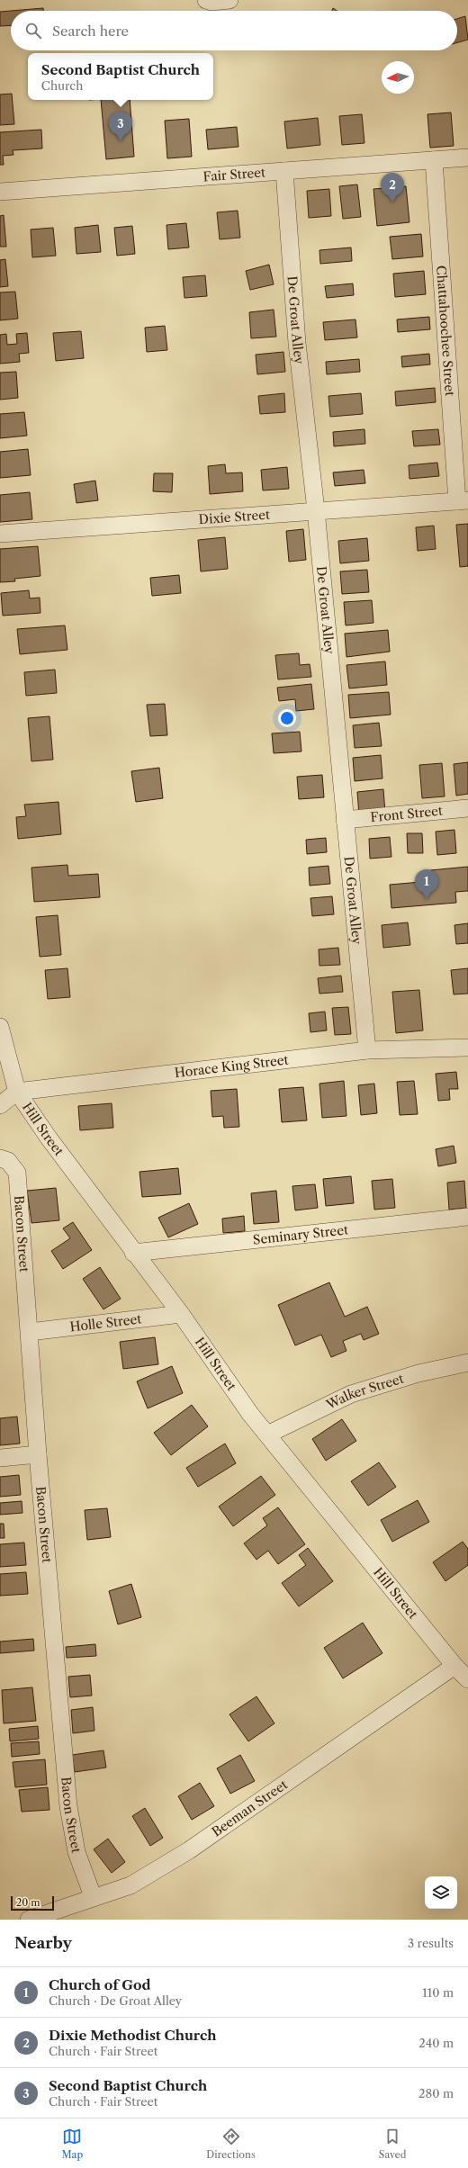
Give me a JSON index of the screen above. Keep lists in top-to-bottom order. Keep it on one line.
{"streets":{"street":["Fair Street","De Groat Alley","Chattahoochee Street","Dixie Street","Front Street","Horace King Street","Hill Street","Bacon Street","Seminary Street","Holle Street","Walker Street","Beeman Street"]},"crossings":[["Fair Street","De Groat Alley"],["Fair Street","Chattahoochee Street"],["De Groat Alley","Dixie Street"],["De Groat Alley","Front Street"],["De Groat Alley","Horace King Street"],["Chattahoochee Street","Dixie Street"],["Horace King Street","Hill Street"],["Hill Street","Seminary Street"],["Hill Street","Holle Street"],["Hill Street","Walker Street"],["Hill Street","Beeman Street"],["Bacon Street","Holle Street"],["Bacon Street","Beeman Street"]],"scale_bar":"20 m","north":"left","page":{"search":"Search here","popup":["Second Baptist Church","Church"],"pins":["3","2","1"],"scale":"20 m","heading":["Nearby","3 results"],"list":[{"mark":"1","name":"Church of God","note":"Church · De Groat Alley","value":"110 m"},{"mark":"2","name":"Dixie Methodist Church","note":"Church · Fair Street","value":"240 m"},{"mark":"3","name":"Second Baptist Church","note":"Church · Fair Street","value":"280 m"}],"nav":["Map","Directions","Saved"]}}
